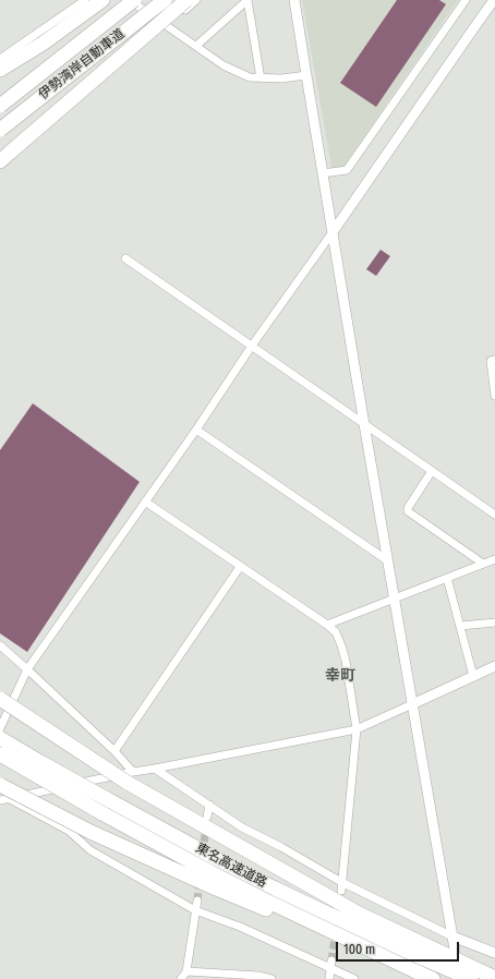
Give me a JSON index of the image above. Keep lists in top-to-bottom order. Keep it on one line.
{"streets":{"highway":["伊勢湾岸自動車道","東名高速道路"]},"districts":["幸町"],"scale_bar":"100 m"}
